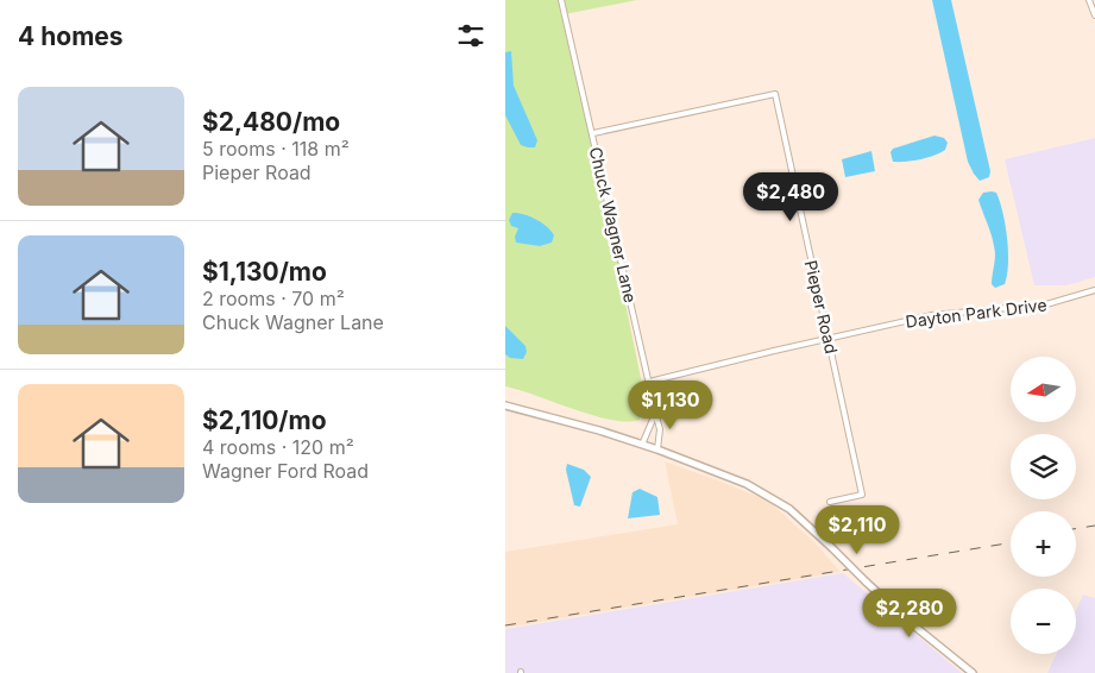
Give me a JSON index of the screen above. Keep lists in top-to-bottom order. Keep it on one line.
{"streets":{"street":["Chuck Wagner Lane","Pieper Road","Dayton Park Drive"]},"crossings":[["Chuck Wagner Lane","Pieper Road"],["Chuck Wagner Lane","Dayton Park Drive"],["Pieper Road","Dayton Park Drive"]],"north":"left","page":{"heading":"4 homes","list":[{"name":"$2,480/mo","note":"5 rooms · 118 m² · Pieper Road"},{"name":"$1,130/mo","note":"2 rooms · 70 m² · Chuck Wagner Lane"},{"name":"$2,110/mo","note":"4 rooms · 120 m² · Wagner Ford Road"}],"price":["$2,480","$1,130","$2,110","$2,280"],"map_buttons":["+","−"]}}
